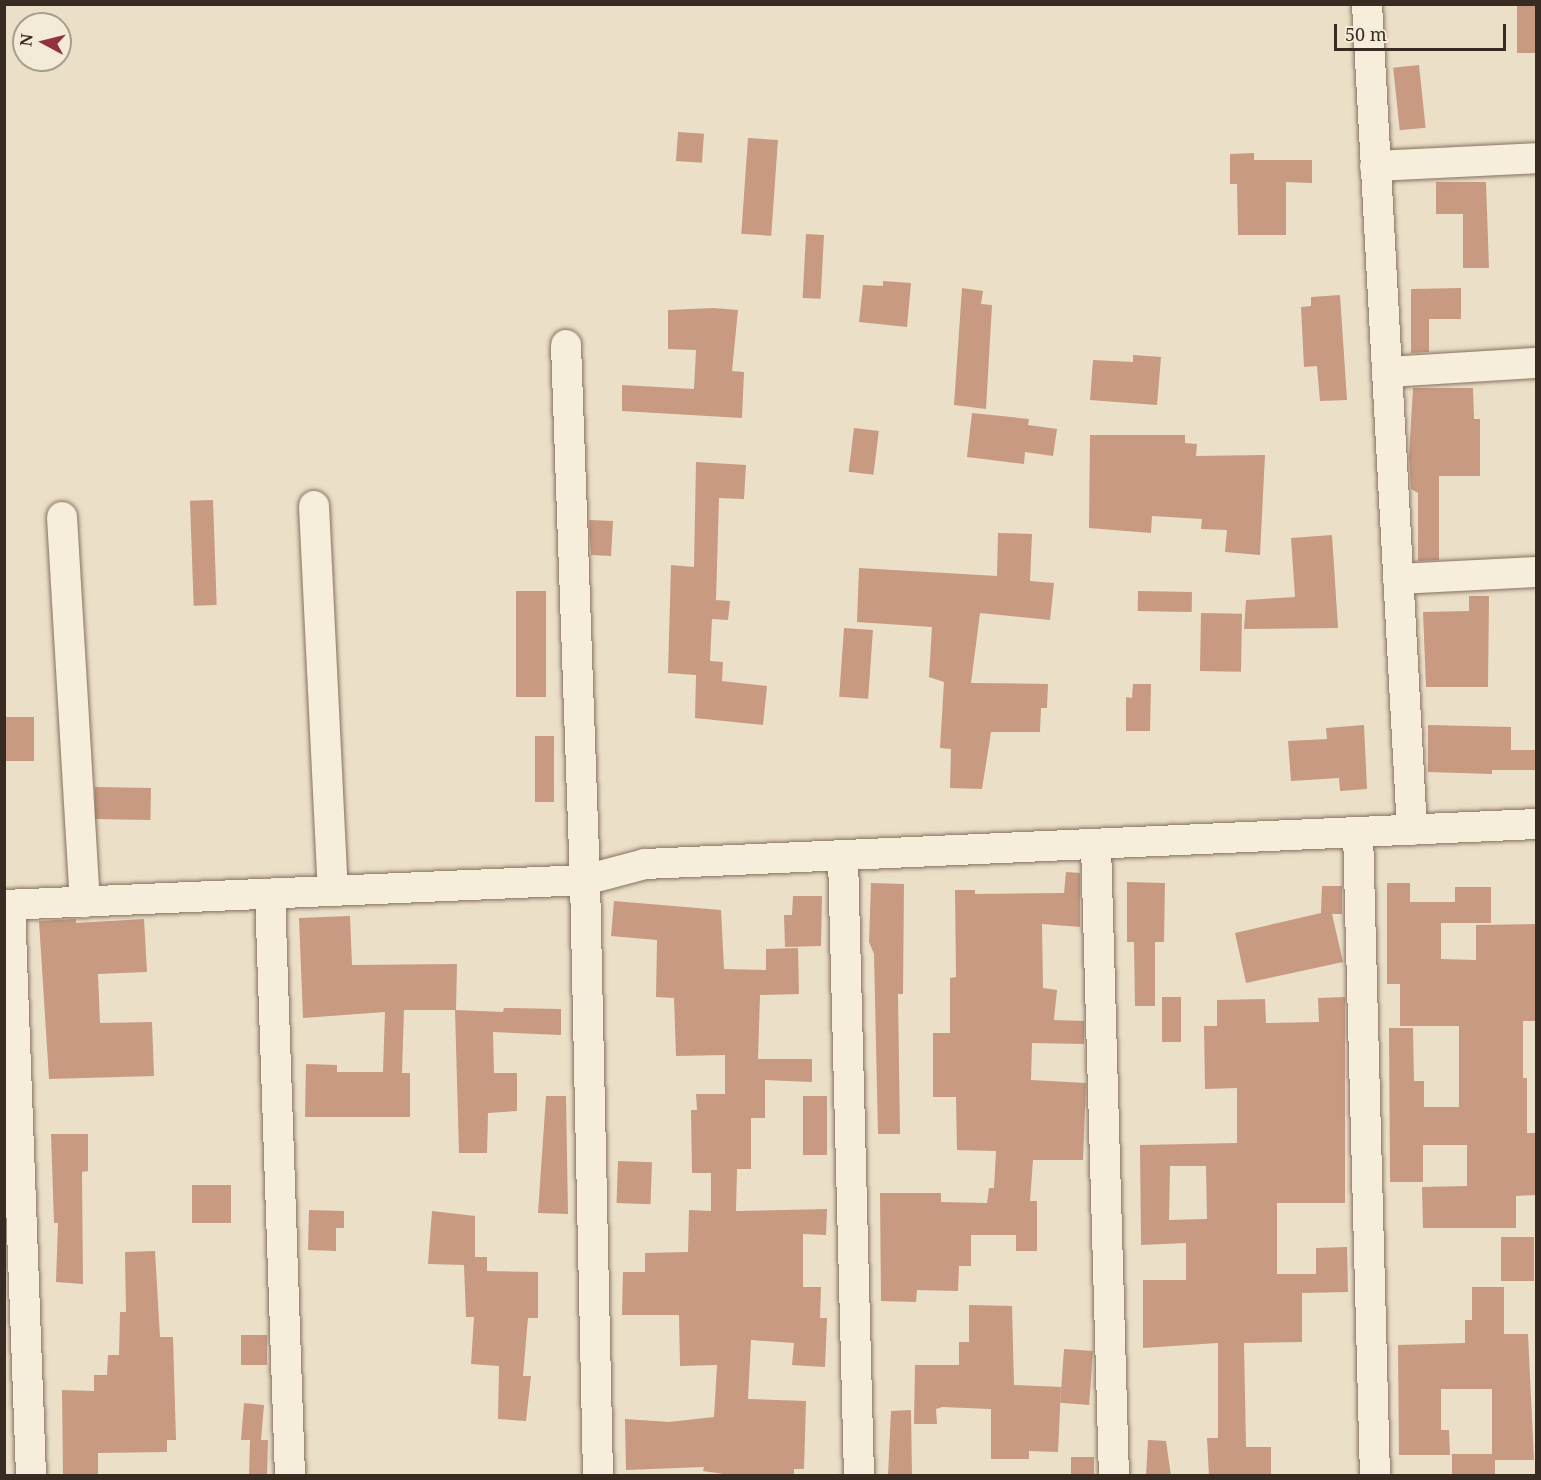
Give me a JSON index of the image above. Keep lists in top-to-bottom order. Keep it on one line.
{"scale_bar":"50 m","north":"left"}
